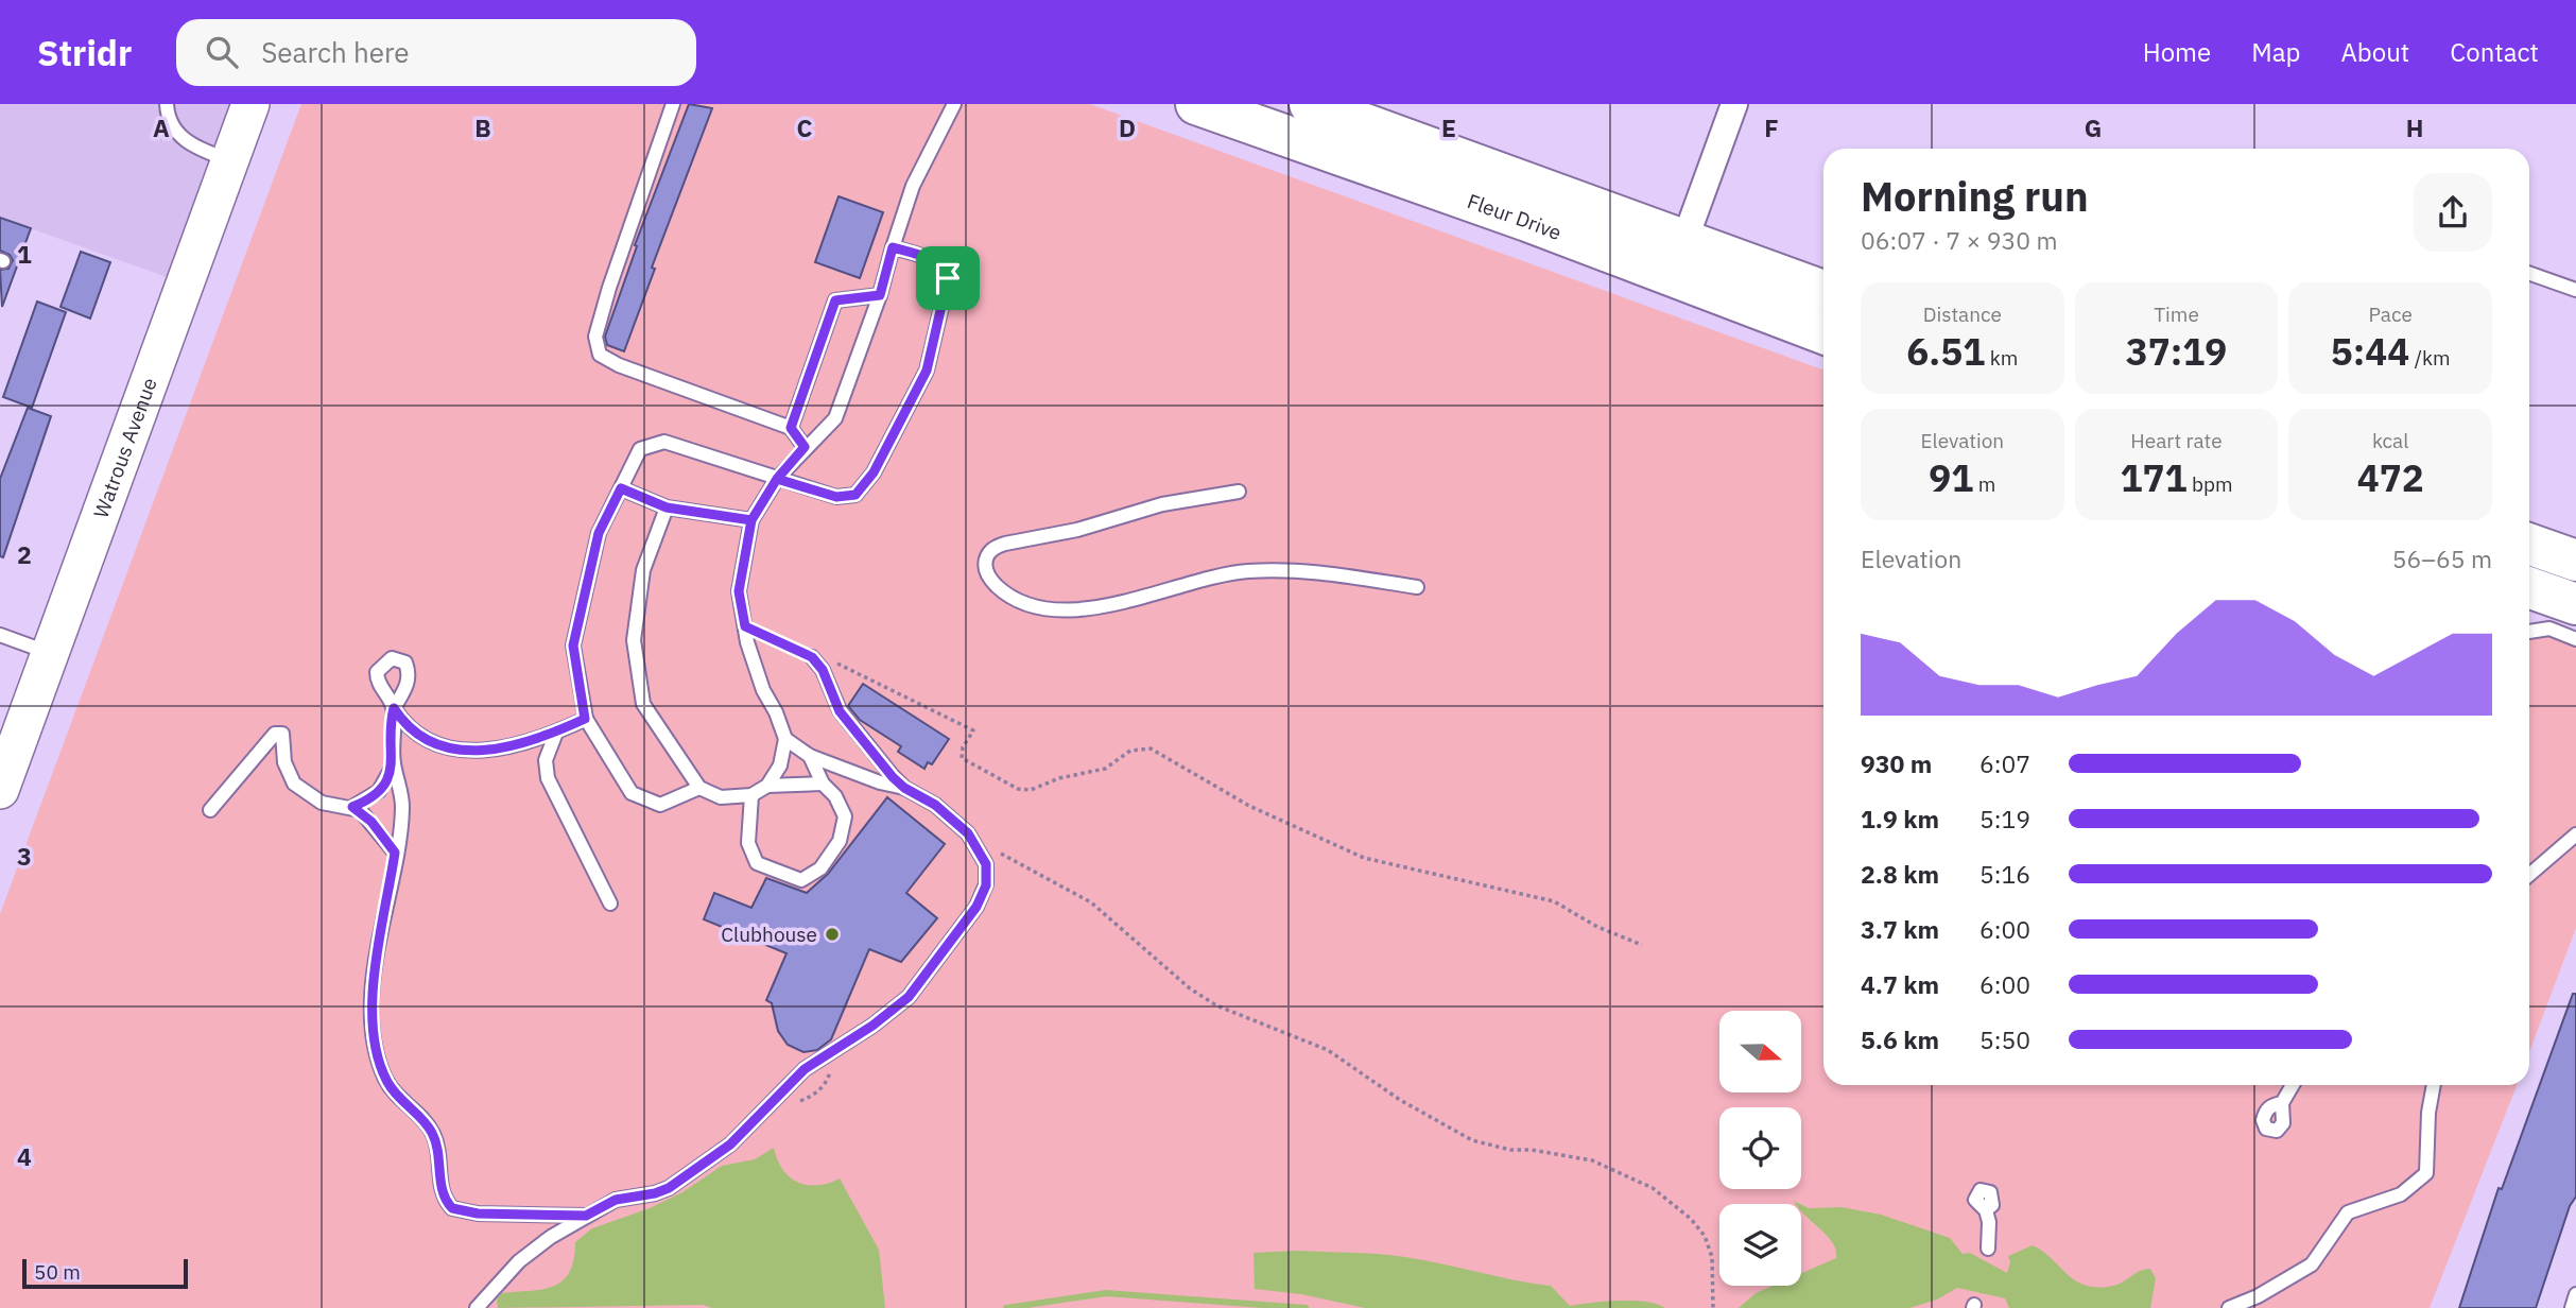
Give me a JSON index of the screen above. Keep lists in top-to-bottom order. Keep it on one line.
{"streets":{"main road":["Fleur Drive"],"street":["Watrous Avenue"]},"places":["Clubhouse"],"scale_bar":"50 m","north":"right","page":{"header":"Stridr","search":"Search here","nav":["Home","Map","About","Contact"],"heading":["Morning run","06:07 · 7 × 930 m"],"stats":[["Distance","6.51 km"],["Time","37:19"],["Pace","5:44 /km"],["Elevation","91 m"],["Heart rate","171 bpm"],["kcal","472"]],"chart":["Elevation","56–65 m"],"list":[{"name":"930 m","note":"6:07"},{"name":"1.9 km","note":"5:19"},{"name":"2.8 km","note":"5:16"},{"name":"3.7 km","note":"6:00"},{"name":"4.7 km","note":"6:00"},{"name":"5.6 km","note":"5:50"}],"scale":"50 m"},"grid":{"columns":["A","B","C","D","E","F","G","H"],"rows":["1","2","3","4"]}}
